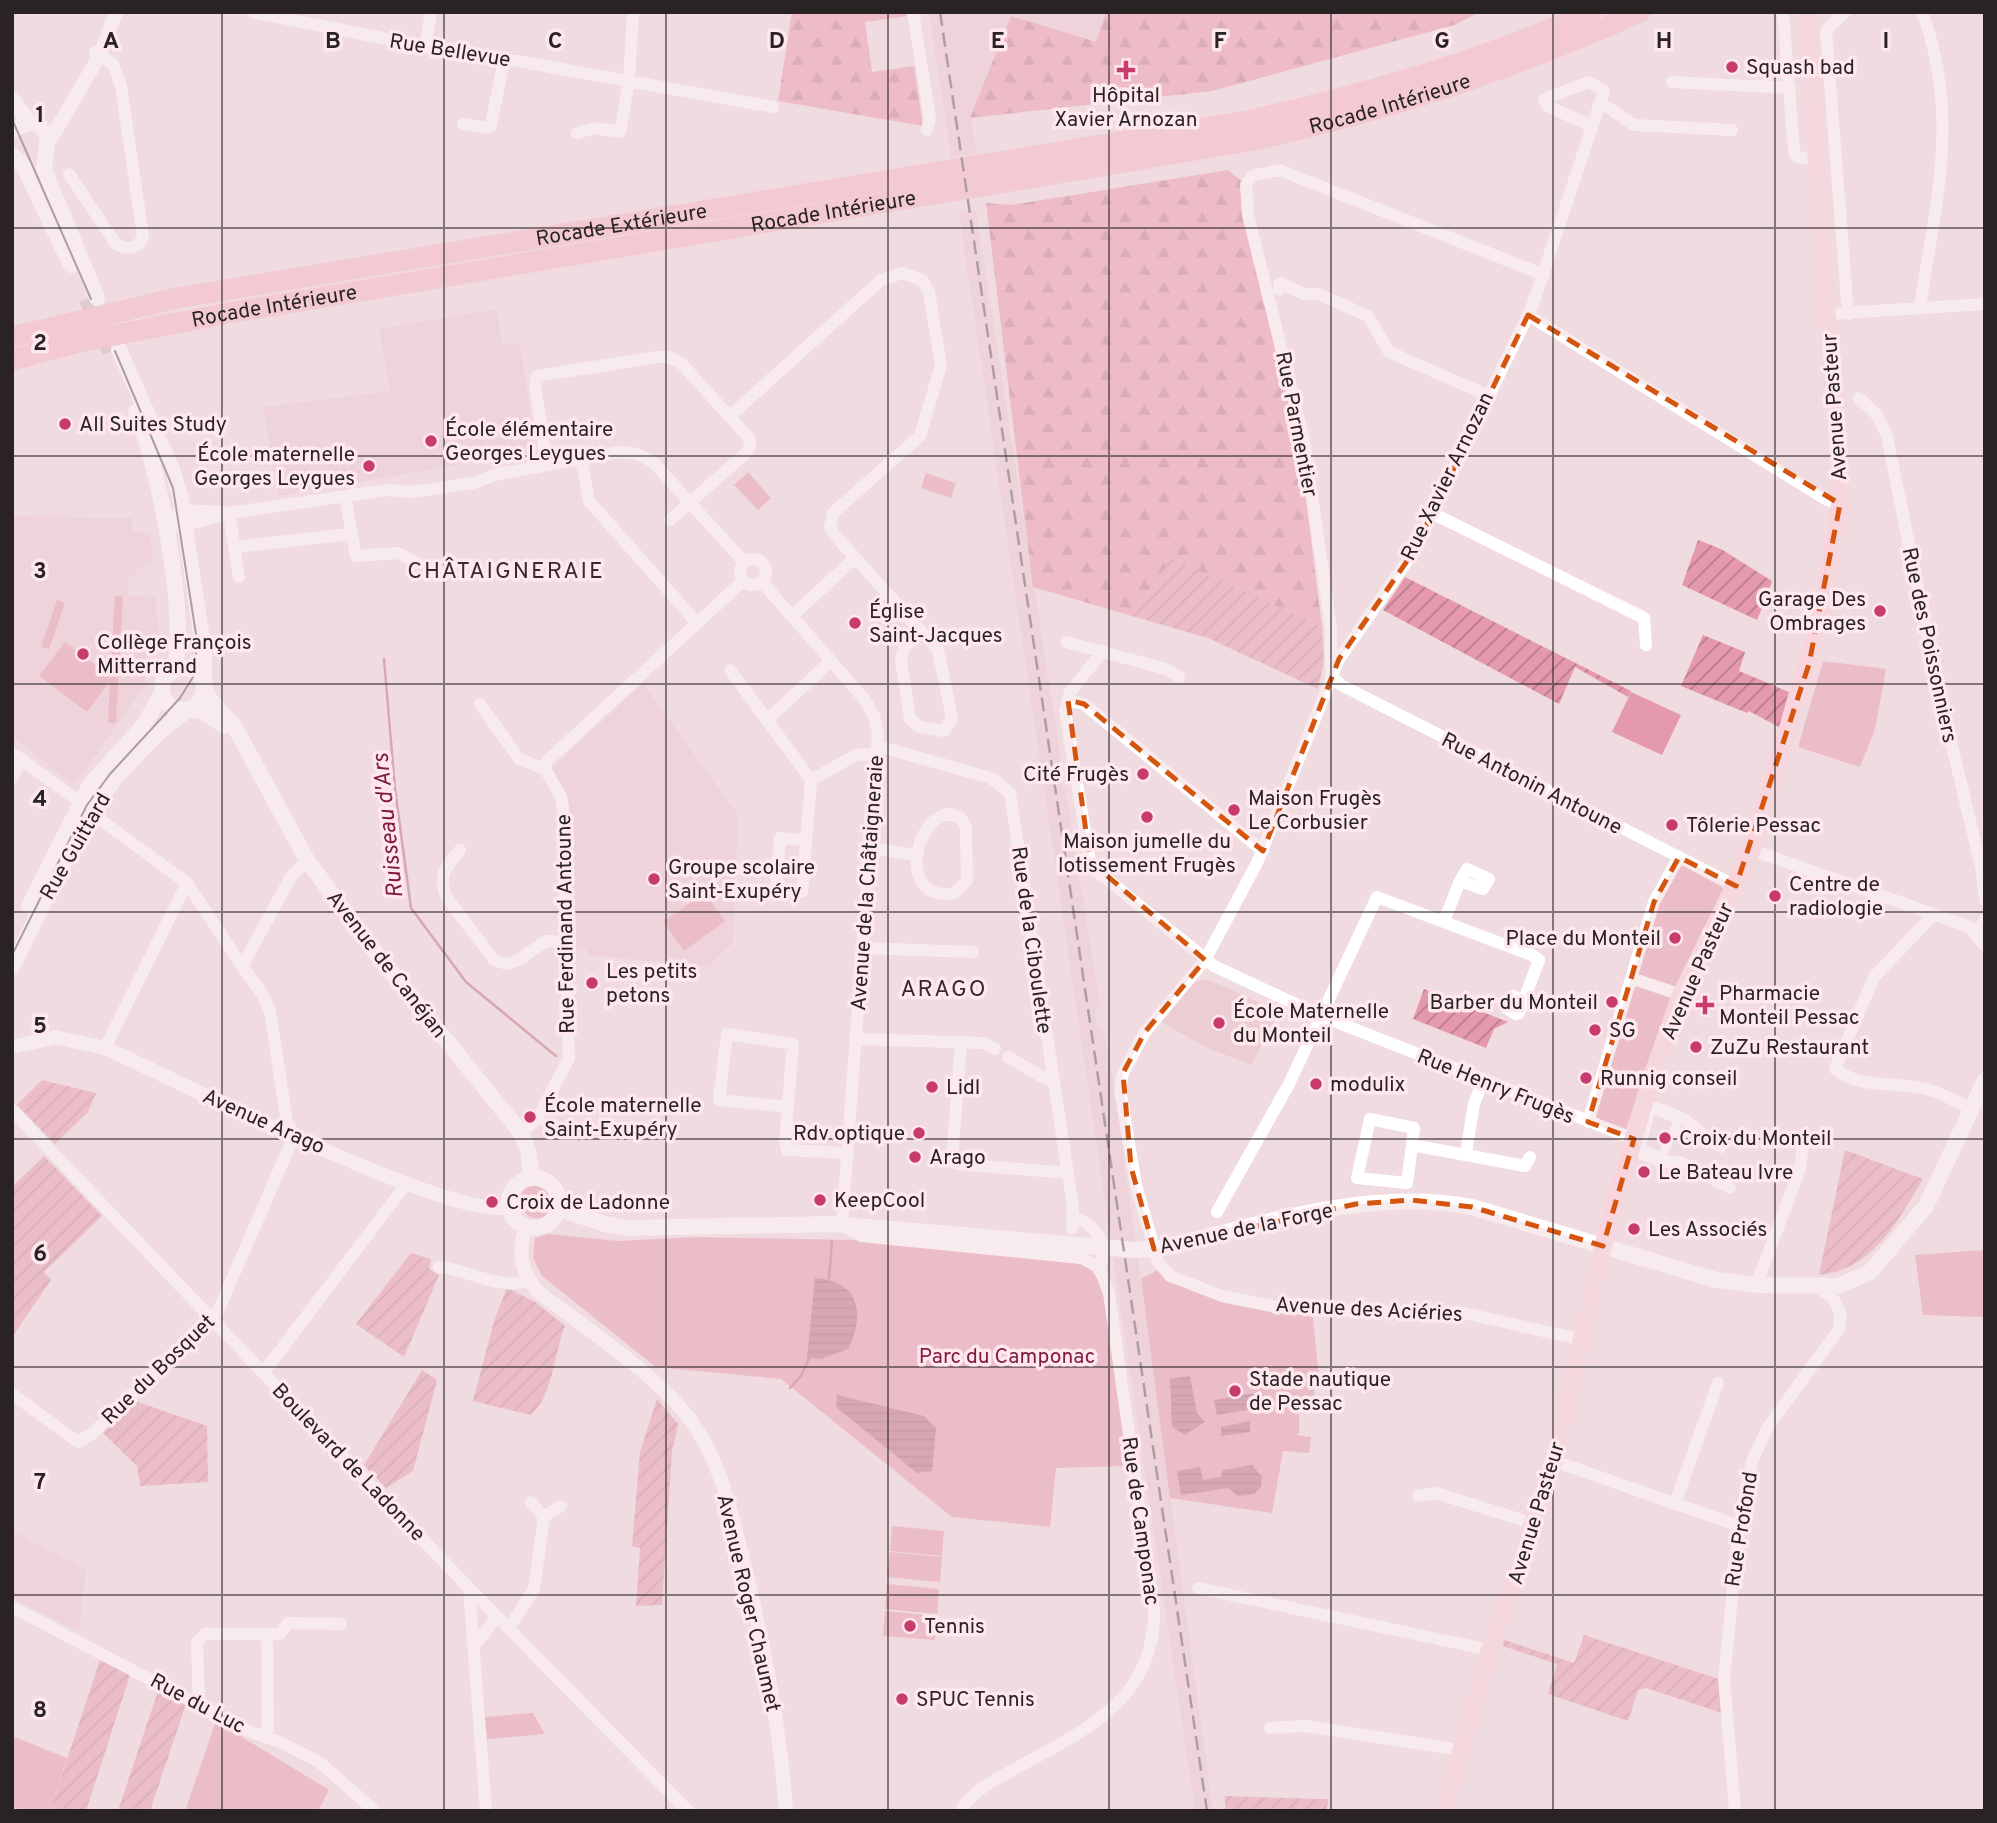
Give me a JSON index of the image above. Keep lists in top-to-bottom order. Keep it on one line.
{"streets":{"highway":["Rocade Intérieure","Rocade Extérieure"],"main road":["Avenue Pasteur","Rue Guittard","Avenue de Canéjan","Avenue de la Forge"],"street":["Rue Bellevue","Rue Parmentier","Rue Xavier Arnozan","Rue des Poissonniers","Rue Antonin Antoune","Avenue de la Châtaigneraie","Rue Ferdinand Antoune","Rue de la Ciboulette","Rue Henry Frugès","Avenue Arago","Avenue des Aciéries","Rue du Bosquet","Boulevard de Ladonne","Rue de Camponac","Rue Profond","Avenue Roger Chaumet","Rue du Luc"]},"crossings":[["Rocade Intérieure","Rocade Extérieure"],["Avenue Pasteur","Rue Antonin Antoune"],["Avenue Pasteur","Rue Henry Frugès"],["Avenue Pasteur","Avenue de la Forge"],["Avenue Pasteur","Avenue des Aciéries"],["Rue Parmentier","Rue Xavier Arnozan"],["Rue Parmentier","Rue Antonin Antoune"],["Rue Xavier Arnozan","Rue Antonin Antoune"],["Rue Xavier Arnozan","Rue Henry Frugès"],["Rue Xavier Arnozan","Avenue des Aciéries"],["Rue Guittard","Avenue de Canéjan"],["Avenue de la Châtaigneraie","Rue de la Ciboulette"],["Avenue de la Châtaigneraie","Avenue de la Forge"],["Rue Ferdinand Antoune","Avenue de Canéjan"],["Rue de la Ciboulette","Rue de Camponac"],["Avenue de Canéjan","Avenue Arago"],["Avenue Arago","Rue du Bosquet"],["Avenue de la Forge","Rue Profond"],["Rue du Bosquet","Boulevard de Ladonne"]],"districts":["CHÂTAIGNERAIE","ARAGO"],"water":["Ruisseau d'Ars"],"parks":["Parc du Camponac"],"places":{"other":["Squash bad","All Suites Study","École élémentaire Georges Leygues","École maternelle Georges Leygues","Garage Des Ombrages","Église Saint-Jacques","Collège François Mitterrand","Cité Frugès","Maison Frugès Le Corbusier","Maison jumelle du lotissement Frugès","Tôlerie Pessac","Groupe scolaire Saint-Exupéry","Centre de radiologie","Place du Monteil","Les petits petons","Barber du Monteil","École Maternelle du Monteil","SG","ZuZu Restaurant","Runnig conseil","modulix","Lidl","École maternelle Saint-Exupéry","Rdv optique","Croix du Monteil","Arago","Le Bateau Ivre","KeepCool","Croix de Ladonne","Les Associés","Stade nautique de Pessac","Tennis","SPUC Tennis"],"health":["Hôpital Xavier Arnozan","Pharmacie Monteil Pessac"]},"grid":{"columns":["A","B","C","D","E","F","G","H","I"],"rows":["1","2","3","4","5","6","7","8"]}}
